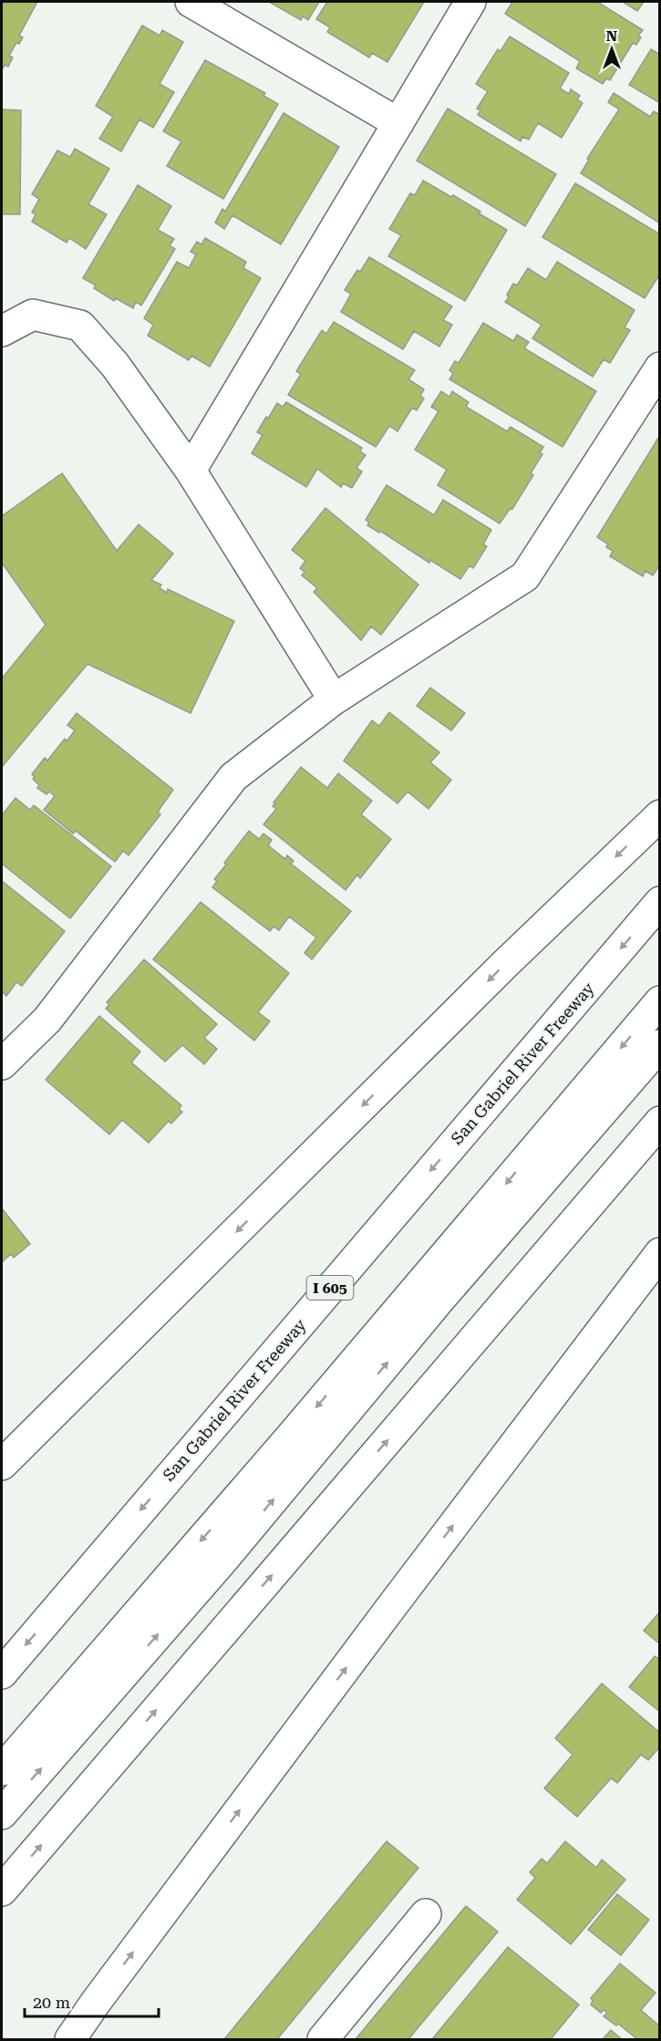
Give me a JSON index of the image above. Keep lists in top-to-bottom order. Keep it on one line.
{"streets":{"main road":["San Gabriel River Freeway","I 605"]},"scale_bar":"20 m","north":"top"}
